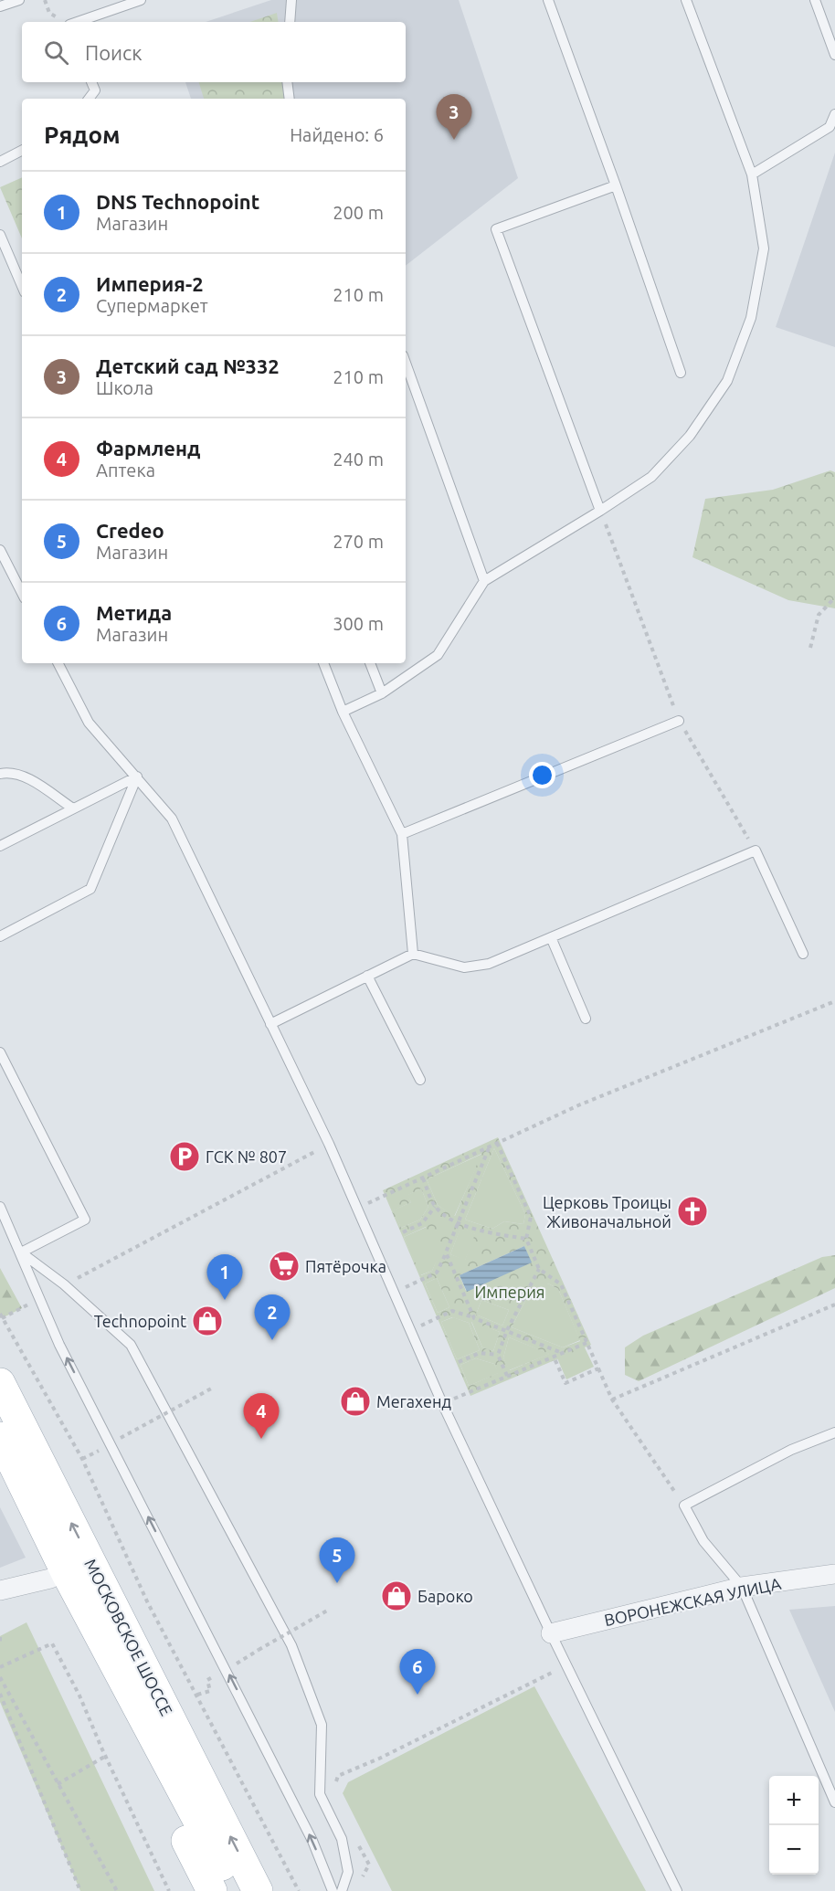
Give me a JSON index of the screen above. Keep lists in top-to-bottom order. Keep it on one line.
{"streets":{"main road":["МОСКОВСКОЕ ШОССЕ"],"street":["ВОРОНЕЖСКАЯ УЛИЦА"]},"parks":["Империя"],"places":{"parking":["ГСК № 807"],"church":["Церковь Троицы Живоначальной"],"supermarket":["Пятёрочка"],"shop":["Technopoint","Мегахенд","Бароко"]},"page":{"search":"Поиск","pins":["3","1","2","4","5","6"],"heading":["Рядом","Найдено: 6"],"list":[{"mark":"1","name":"DNS Technopoint","note":"Магазин","value":"200 m"},{"mark":"2","name":"Империя-2","note":"Супермаркет","value":"210 m"},{"mark":"3","name":"Детский сад №332","note":"Школа","value":"210 m"},{"mark":"4","name":"Фармленд","note":"Аптека","value":"240 m"},{"mark":"5","name":"Credeo","note":"Магазин","value":"270 m"},{"mark":"6","name":"Метида","note":"Магазин","value":"300 m"}],"map_buttons":["+","−"]}}
